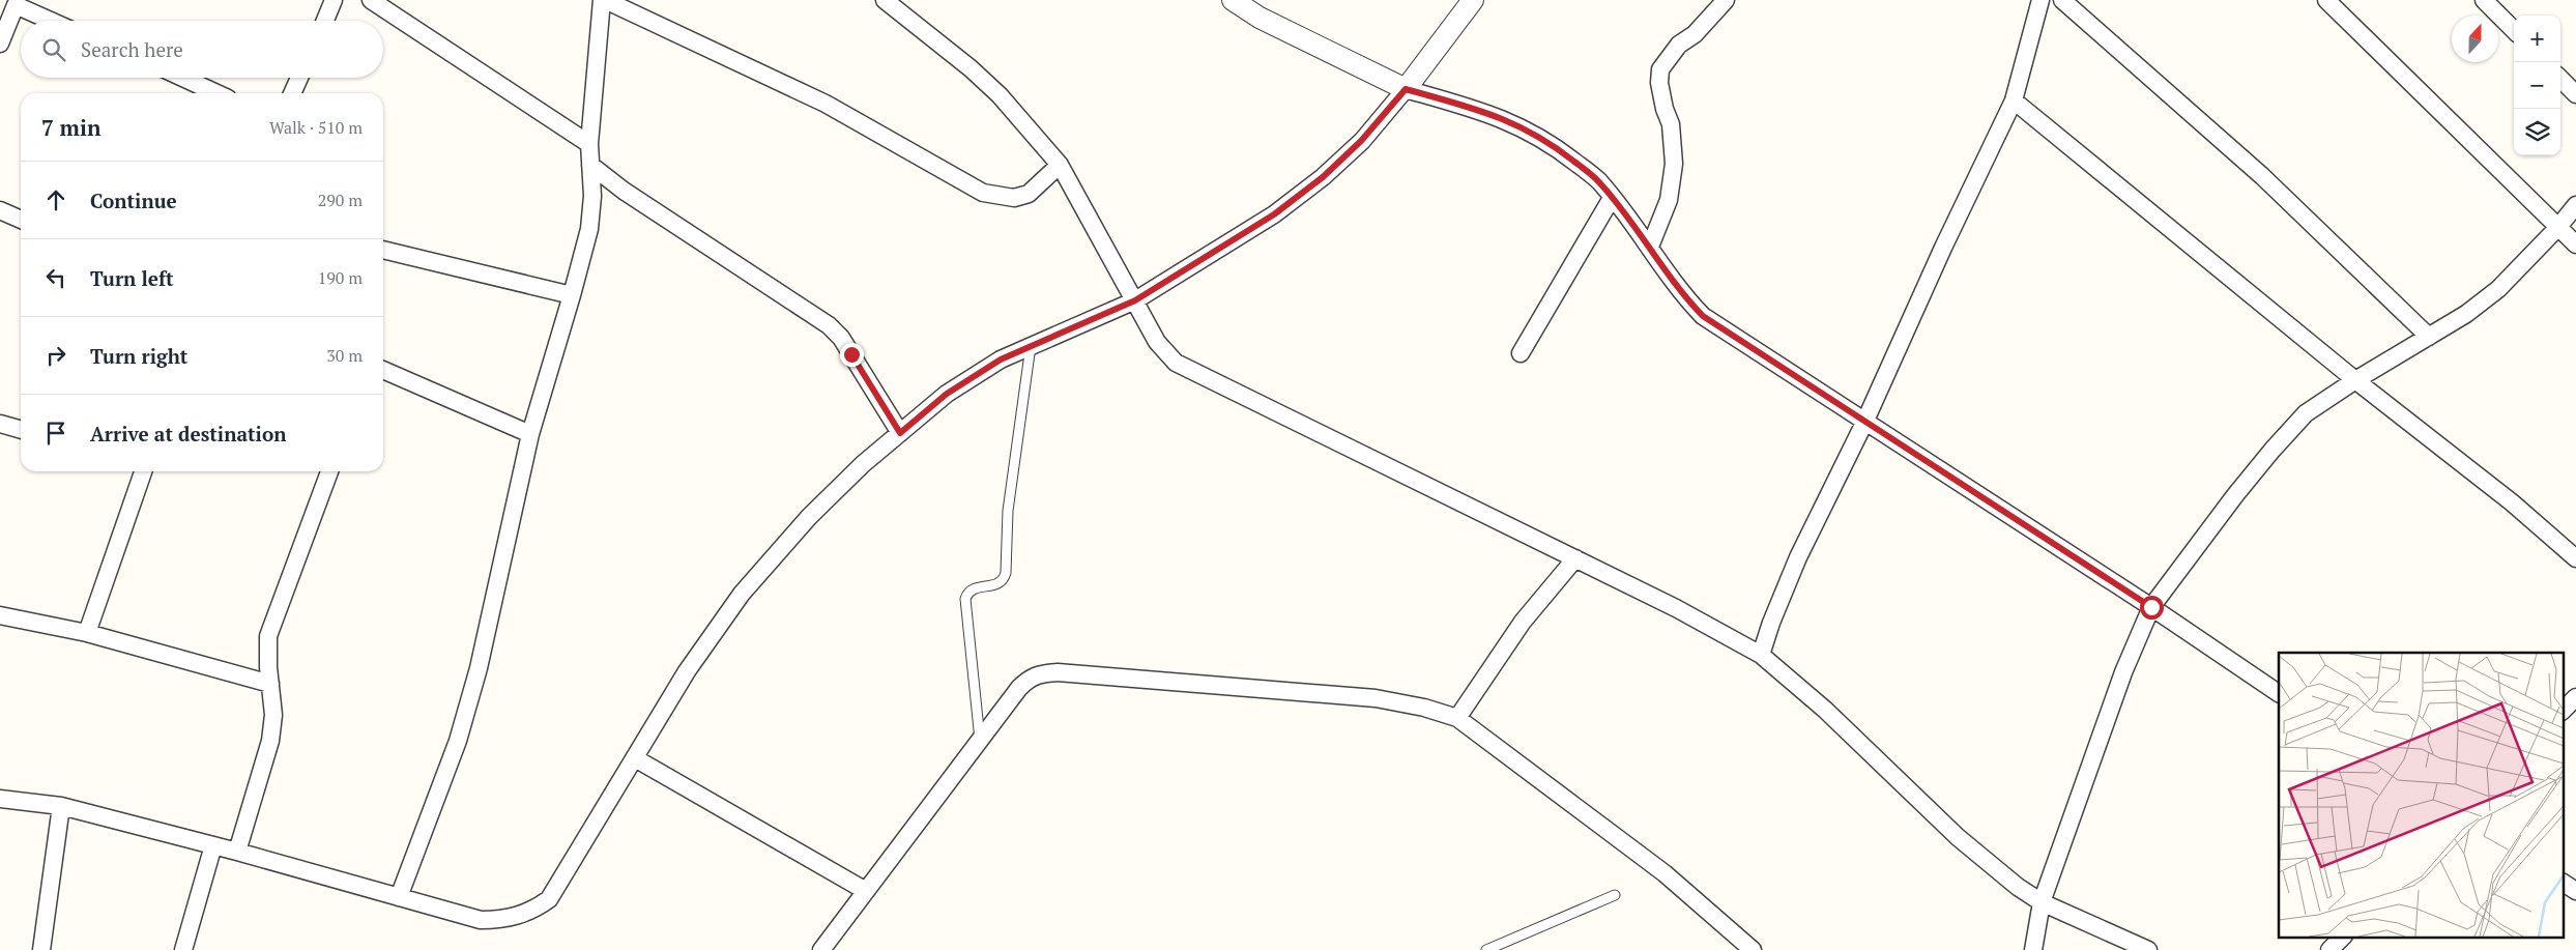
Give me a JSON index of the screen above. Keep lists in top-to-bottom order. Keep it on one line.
{"north":"top","page":{"map_buttons":["+","−"],"search":"Search here","heading":["7 min","Walk · 510 m"],"list":[["Continue","290 m"],["Turn left","190 m"],["Turn right","30 m"],"Arrive at destination"]}}
